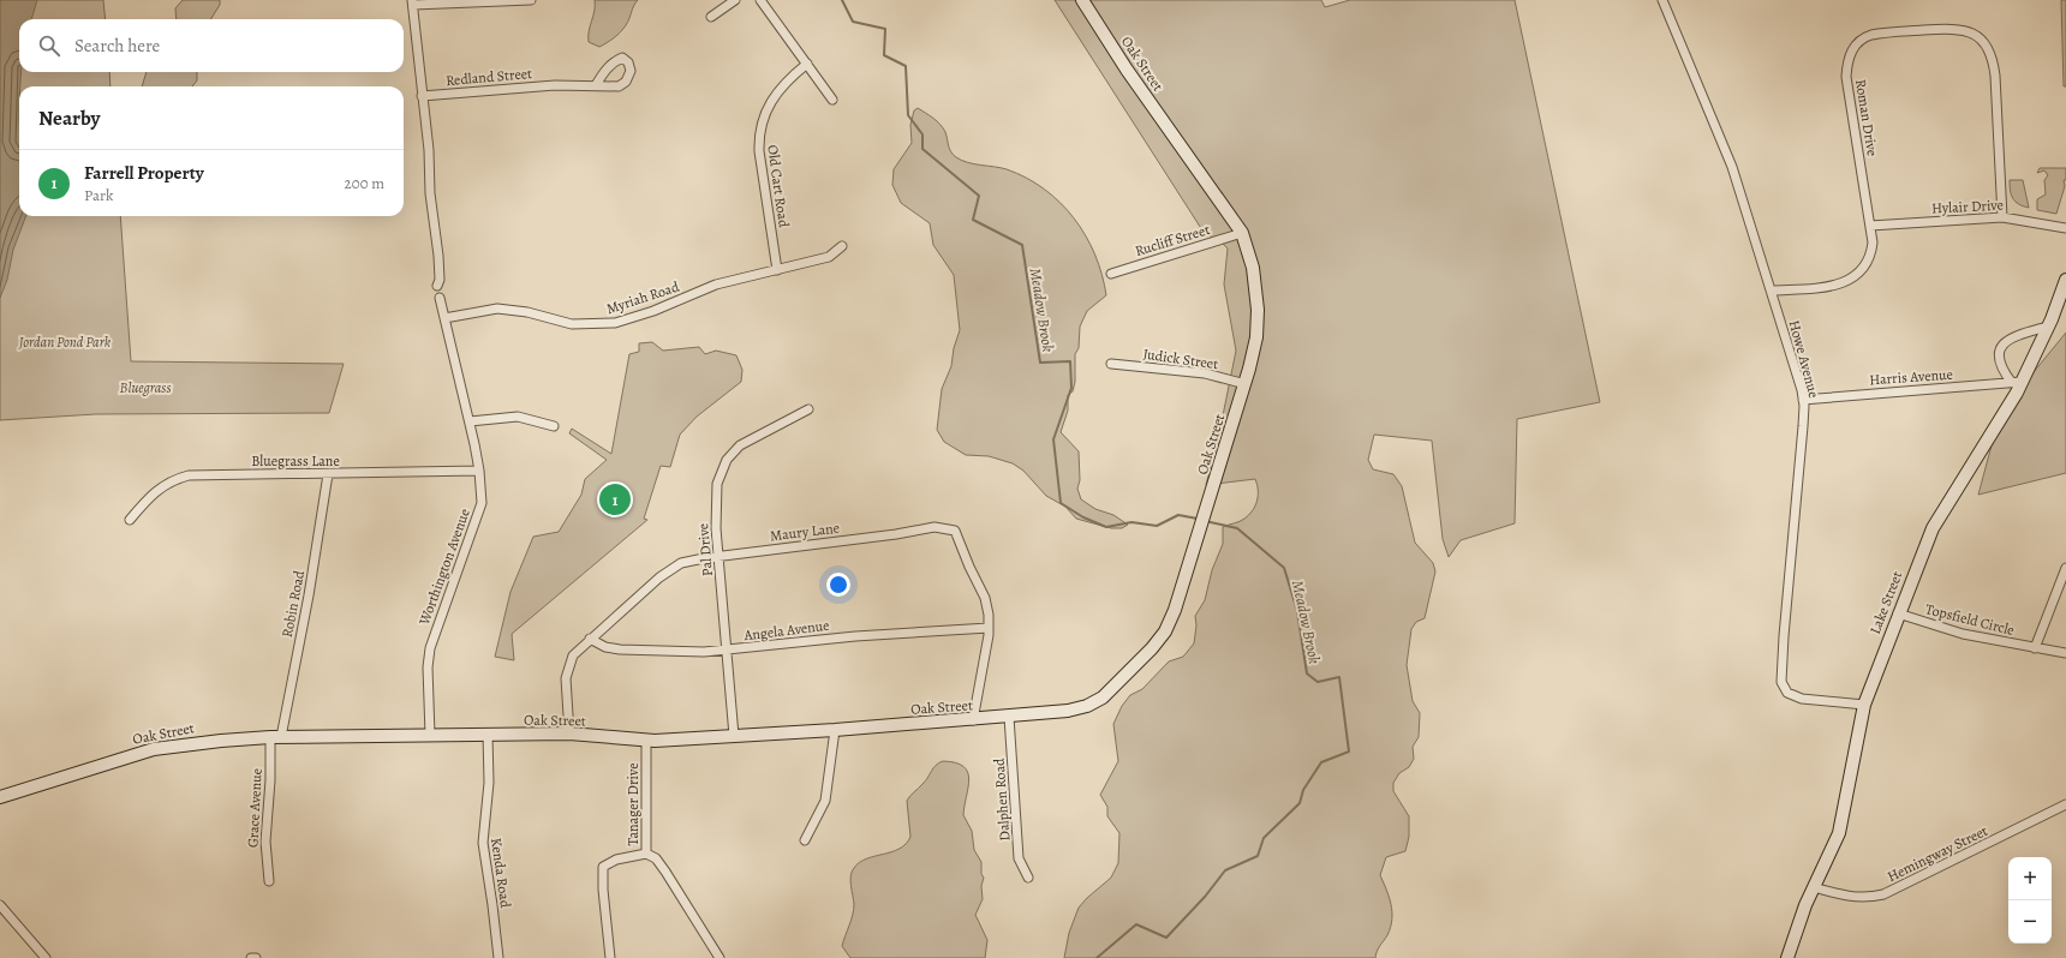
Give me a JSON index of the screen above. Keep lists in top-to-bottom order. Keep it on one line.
{"streets":{"street":["Oak Street","Redland Street","Roman Drive","Old Cart Road","Hylair Drive","Rucliff Street","Myriah Road","Judick Street","Howe Avenue","Harris Avenue","Bluegrass Lane","Maury Lane","Pal Drive","Worthington Avenue","Lake Street","Robin Road","Topsfield Circle","Angela Avenue","Dalphen Road","Tanager Drive","Grace Avenue","Hemingway Street","Kenda Road"]},"crossings":[["Oak Street","Rucliff Street"],["Oak Street","Judick Street"],["Oak Street","Maury Lane"],["Oak Street","Pal Drive"],["Oak Street","Worthington Avenue"],["Oak Street","Robin Road"],["Oak Street","Dalphen Road"],["Oak Street","Tanager Drive"],["Oak Street","Grace Avenue"],["Oak Street","Kenda Road"],["Roman Drive","Hylair Drive"],["Roman Drive","Howe Avenue"],["Old Cart Road","Myriah Road"],["Myriah Road","Worthington Avenue"],["Howe Avenue","Harris Avenue"],["Howe Avenue","Lake Street"],["Harris Avenue","Lake Street"],["Bluegrass Lane","Worthington Avenue"],["Bluegrass Lane","Robin Road"],["Maury Lane","Pal Drive"],["Maury Lane","Angela Avenue"],["Pal Drive","Angela Avenue"],["Lake Street","Topsfield Circle"],["Lake Street","Hemingway Street"],["Robin Road","Grace Avenue"]],"water":["Meadow Brook"],"parks":["Jordan Pond Park","Bluegrass"],"page":{"search":"Search here","heading":"Nearby","list":[{"mark":"1","name":"Farrell Property","note":"Park","value":"200 m"}],"pins":"1","map_buttons":["+","−"]}}
